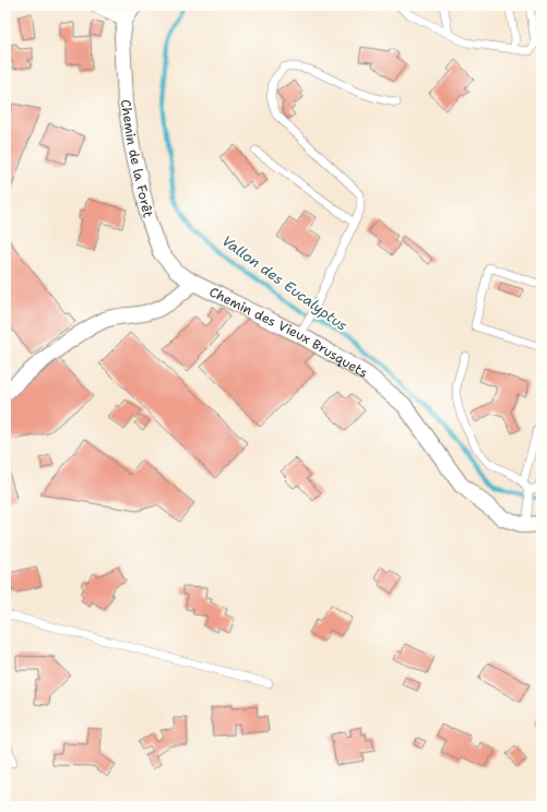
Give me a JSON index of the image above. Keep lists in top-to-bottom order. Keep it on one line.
{"streets":{"street":["Chemin de la Forêt","Chemin des Vieux Brusquets"]},"crossings":[["Chemin de la Forêt","Chemin des Vieux Brusquets"]],"water":["Vallon des Eucalyptus"]}
